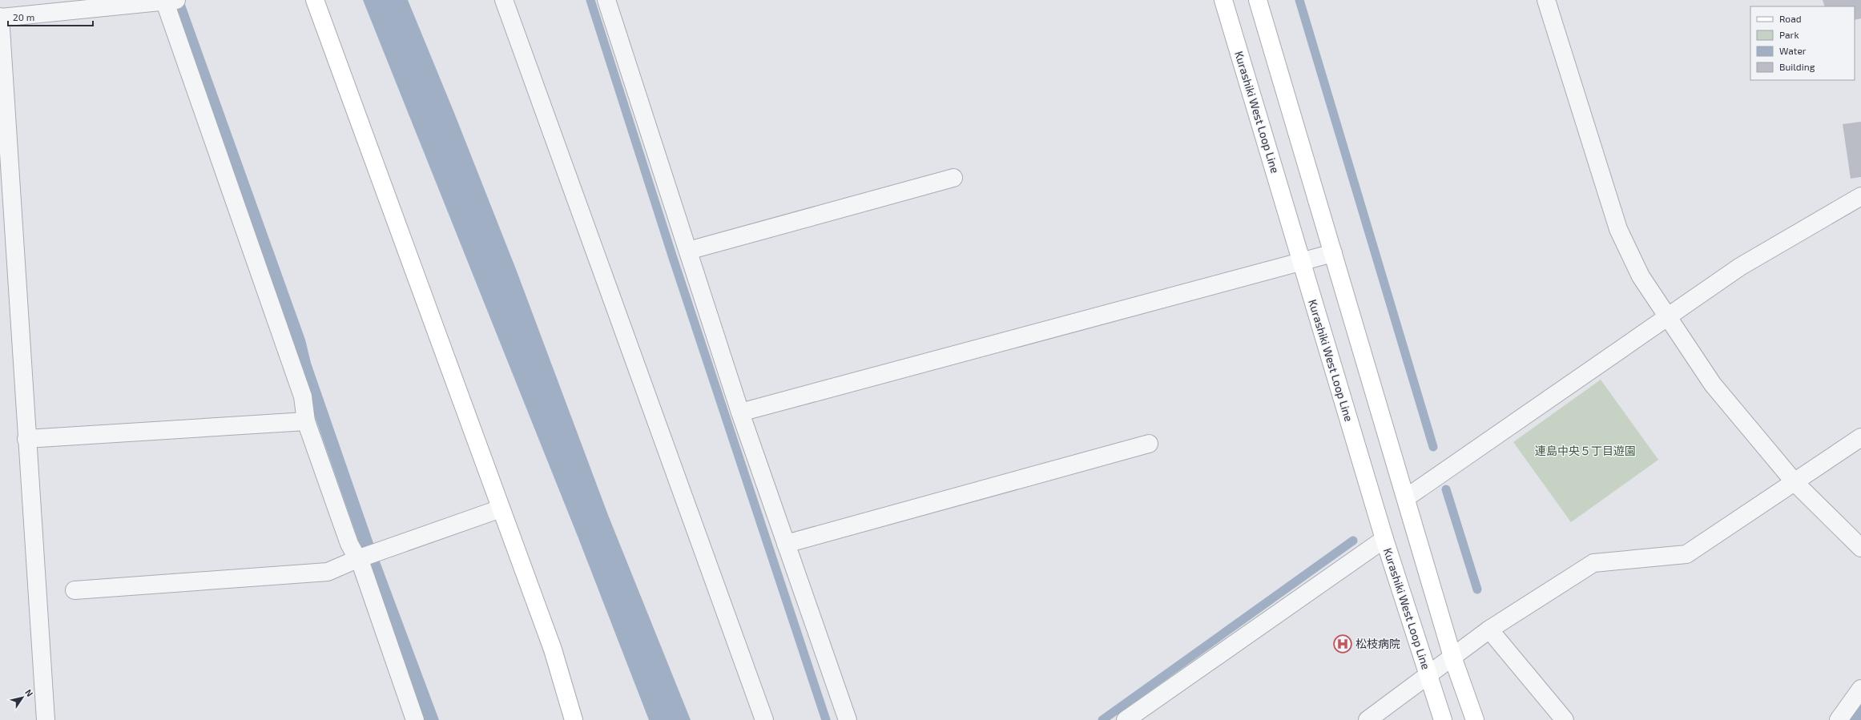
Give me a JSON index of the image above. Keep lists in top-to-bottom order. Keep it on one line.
{"streets":{"main road":["Kurashiki West Loop Line"]},"parks":["連島中央５丁目遊園"],"places":{"hospital":["松枝病院"]},"legend":["Road","Park","Water","Building"],"scale_bar":"20 m","north":"top right"}
